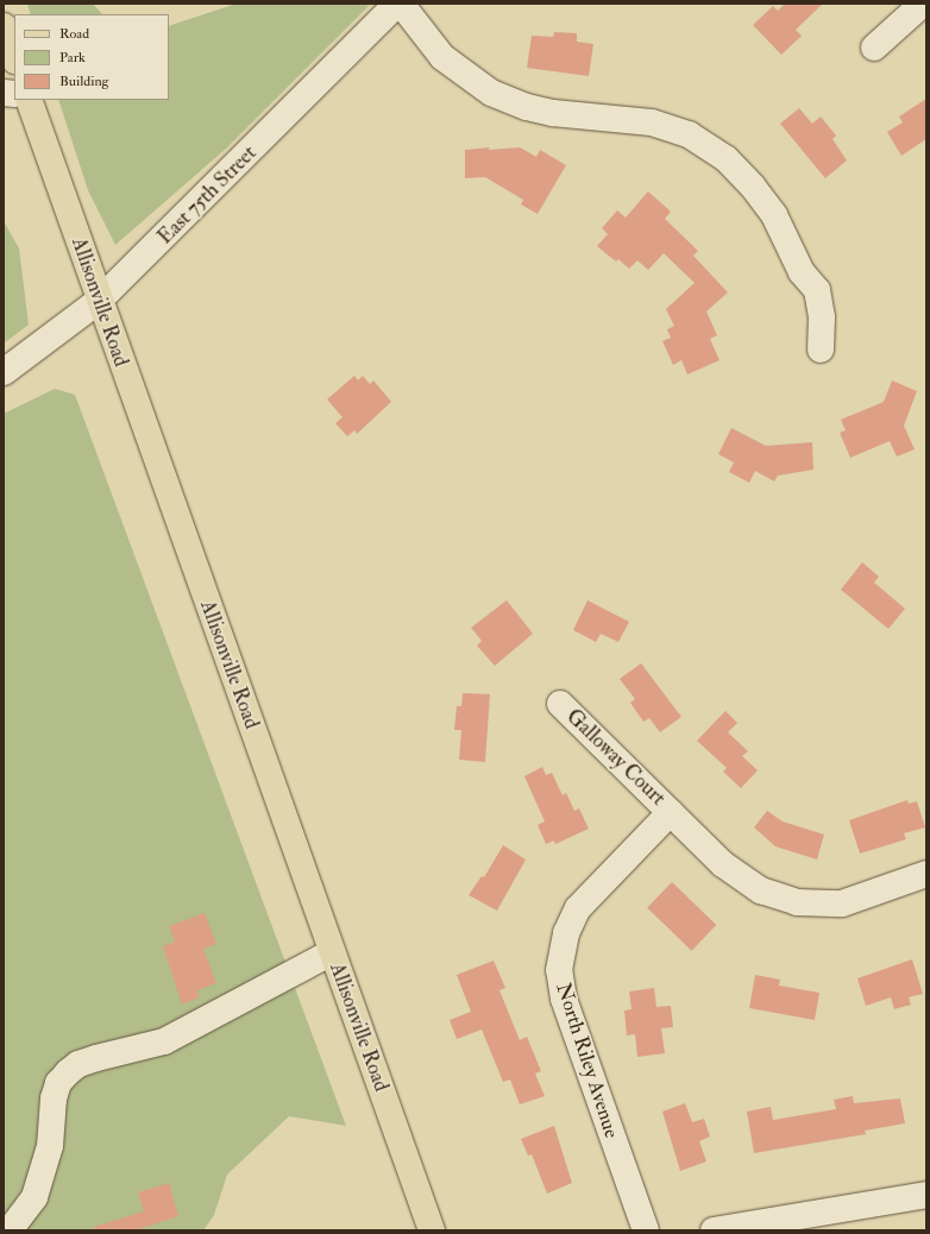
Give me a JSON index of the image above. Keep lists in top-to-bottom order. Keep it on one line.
{"streets":{"main road":["Allisonville Road"],"street":["East 75th Street","Galloway Court","North Riley Avenue"]},"crossings":[["East 75th Street","Allisonville Road"],["Galloway Court","North Riley Avenue"]],"legend":["Road","Park","Building"]}
